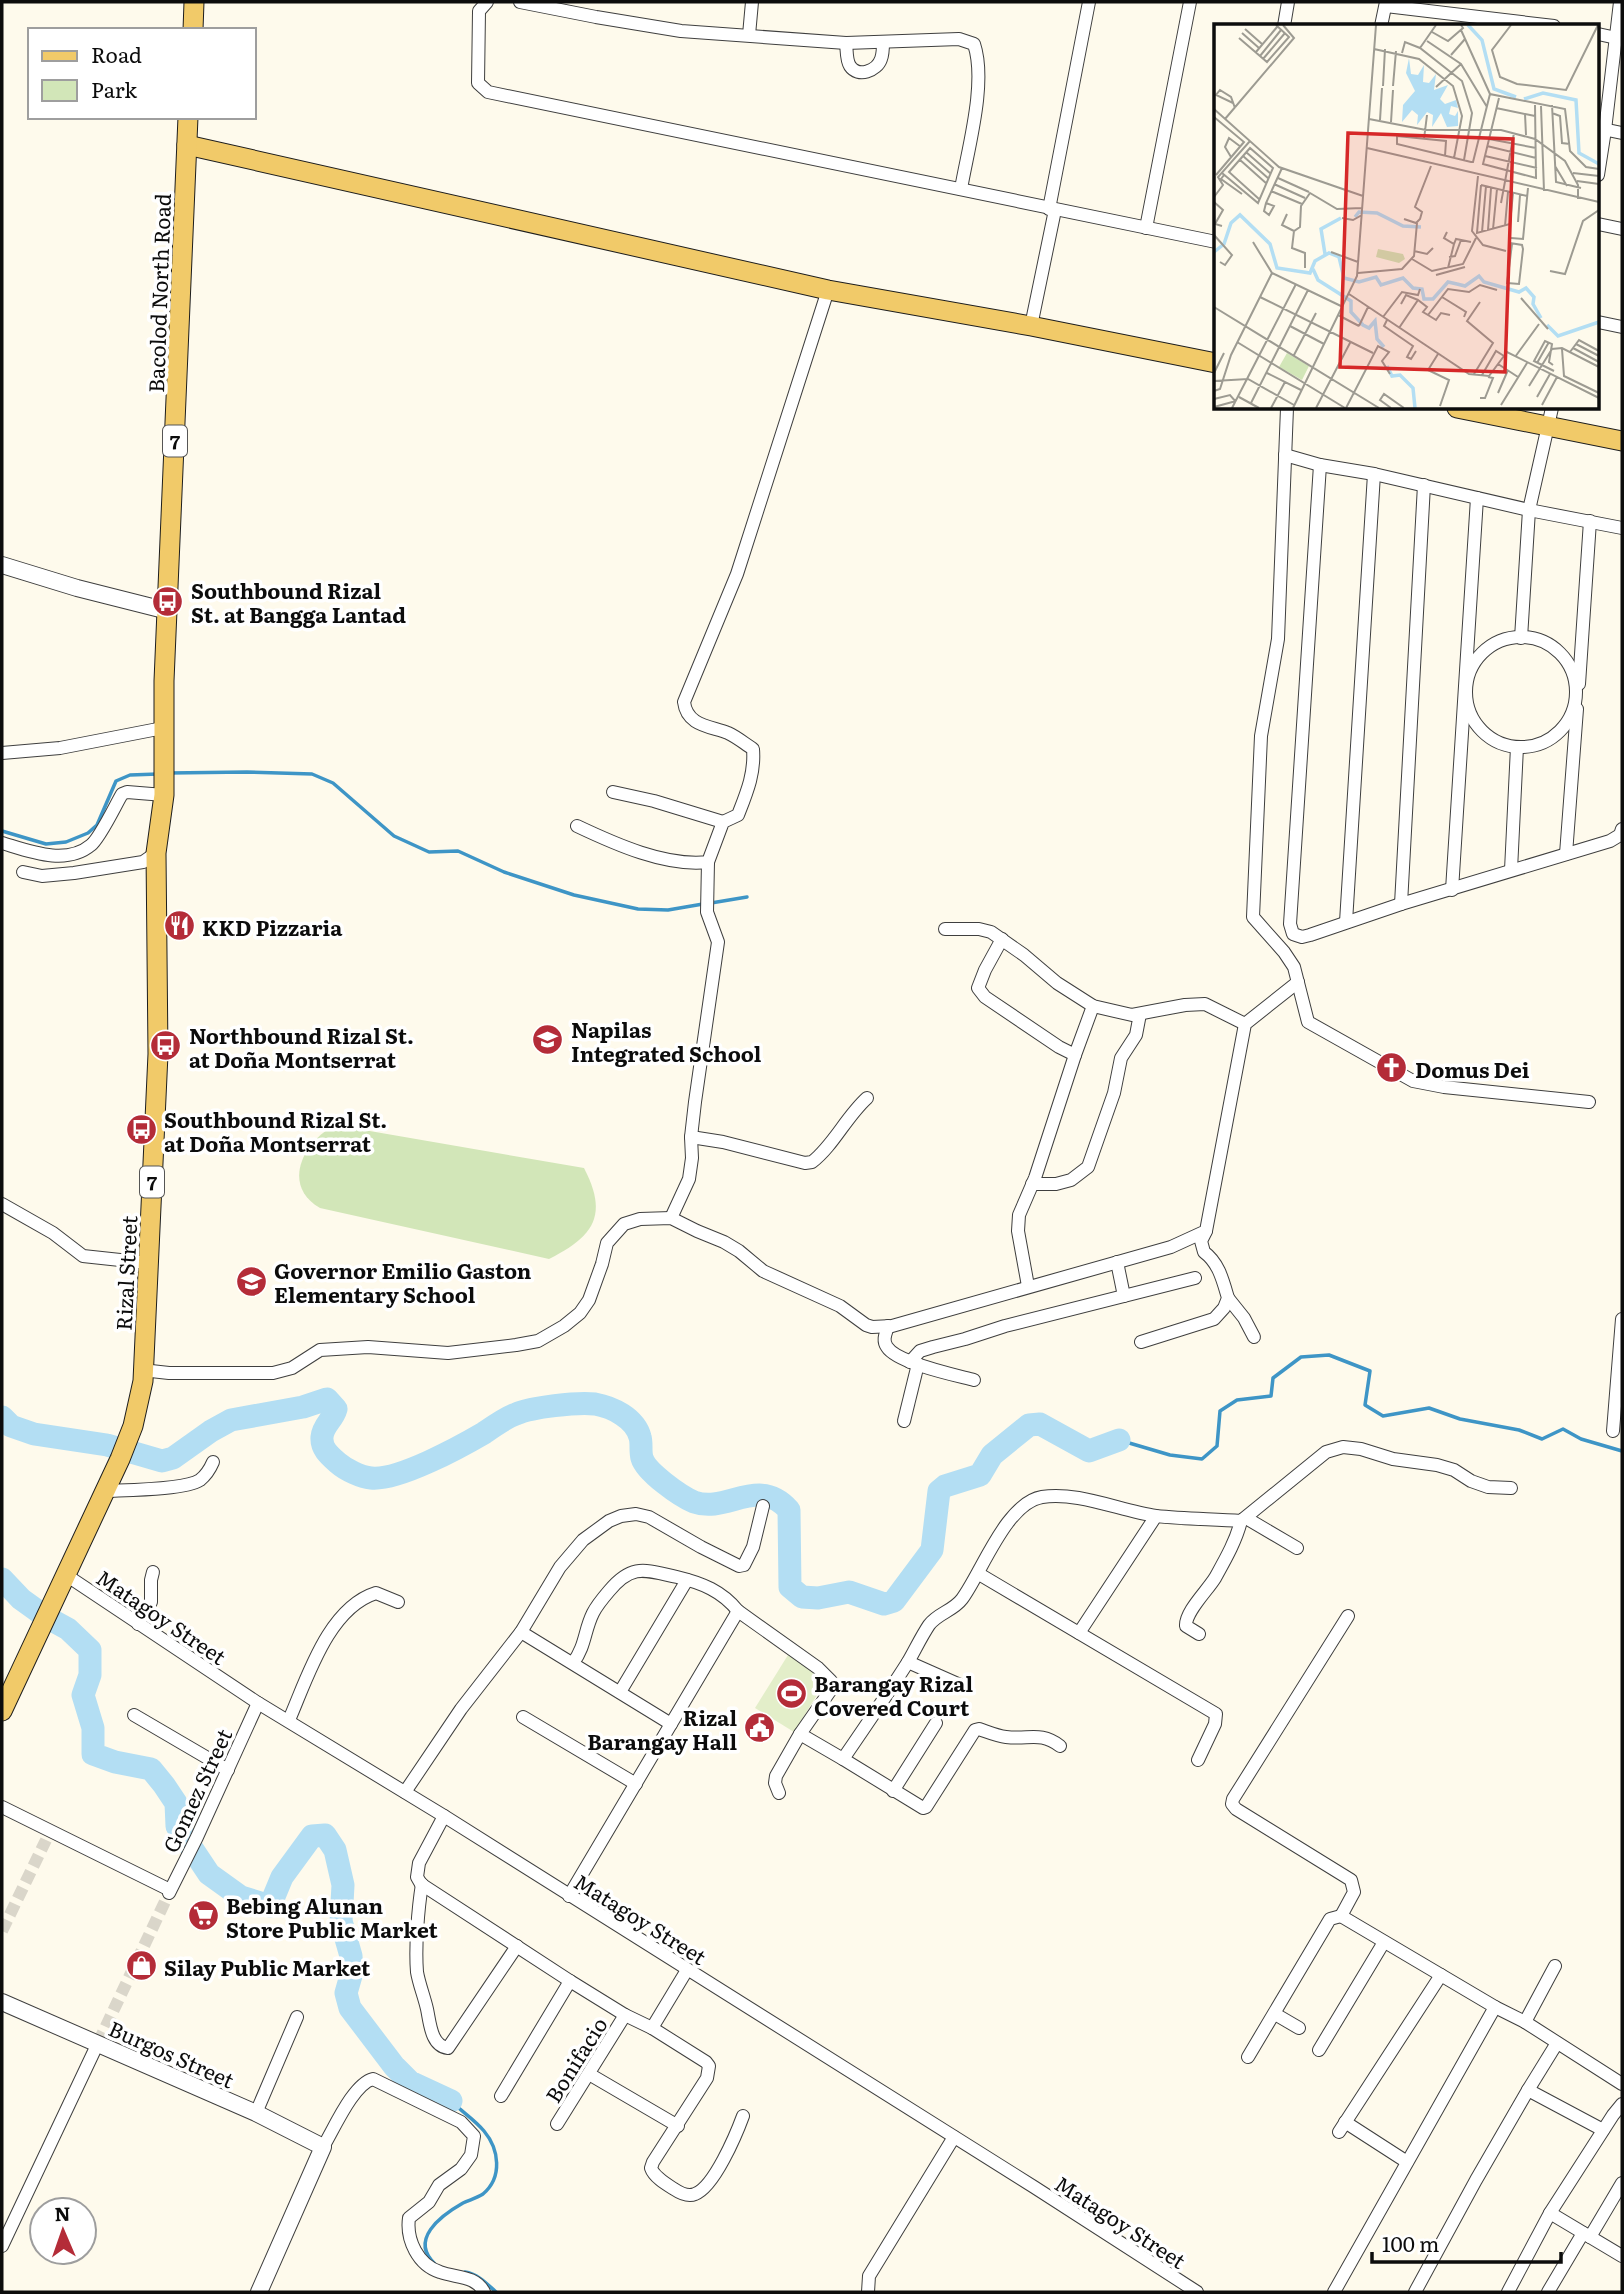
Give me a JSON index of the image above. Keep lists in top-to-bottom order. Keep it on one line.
{"streets":{"main road":["Bacolod North Road","7","Rizal Street"],"street":["Matagoy Street","Gomez Street","Burgos Street","Bonifacio"]},"crossings":[["Bacolod North Road","Rizal Street"],["Rizal Street","Matagoy Street"],["Matagoy Street","Gomez Street"]],"places":{"bus stop":["Southbound Rizal St. at Bangga Lantad","Northbound Rizal St. at Doña Montserrat","Southbound Rizal St. at Doña Montserrat"],"restaurant":["KKD Pizzaria"],"school or university":["Napilas Integrated School","Governor Emilio Gaston Elementary School"],"church":["Domus Dei"],"sports":["Barangay Rizal Covered Court"],"public building":["Rizal Barangay Hall"],"supermarket":["Bebing Alunan Store Public Market"],"shop":["Silay Public Market"]},"legend":["Road","Park"],"scale_bar":"100 m","north":"top"}
